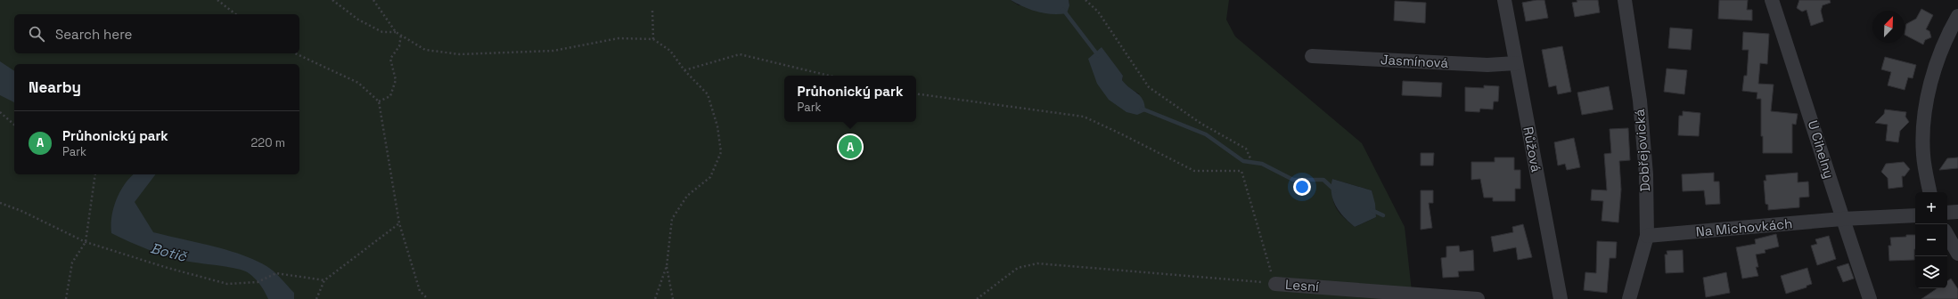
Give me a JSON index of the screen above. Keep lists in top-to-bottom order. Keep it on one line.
{"streets":{"street":["Jasmínová","Růžová","U Cihelny","Dobřejovická","Na Michovkách","Lesní"]},"crossings":[["Jasmínová","Růžová"],["U Cihelny","Na Michovkách"],["Dobřejovická","Na Michovkách"]],"water":["Botič"],"north":"top right","page":{"search":"Search here","heading":"Nearby","popup":["Průhonický park","Park"],"list":[{"mark":"A","name":"Průhonický park","note":"Park","value":"220 m"}],"pins":"A","map_buttons":["+","−"]}}
